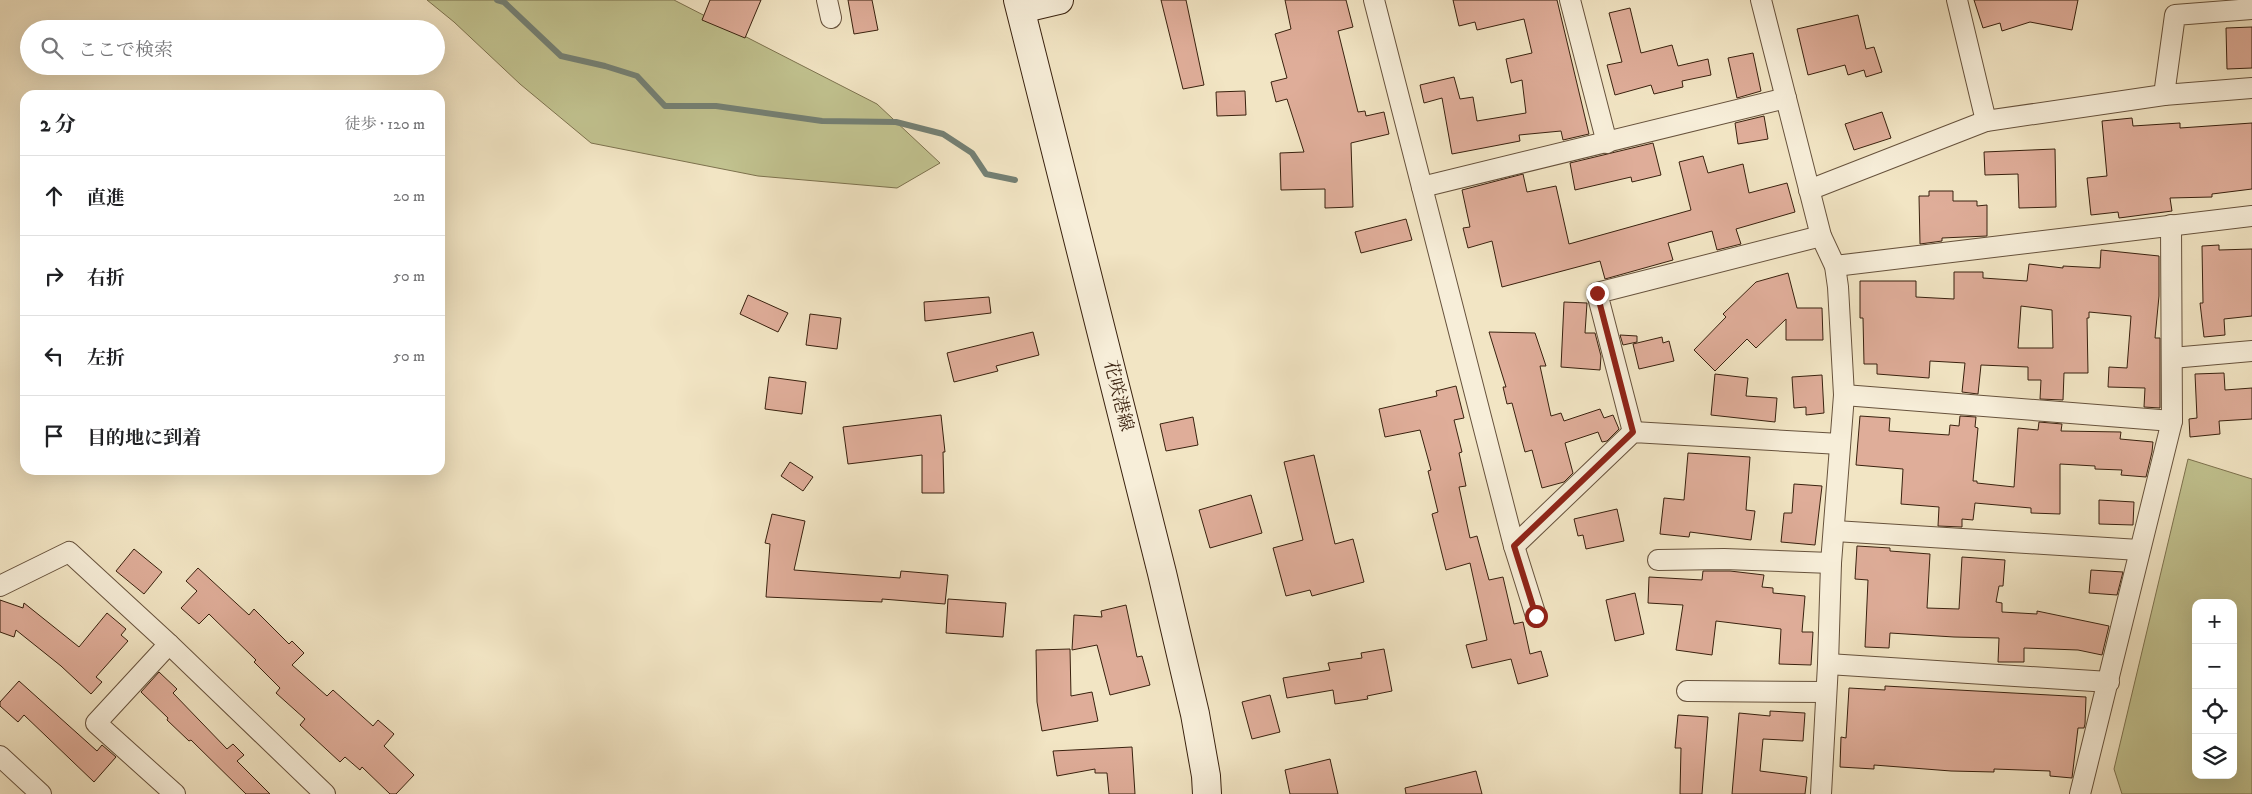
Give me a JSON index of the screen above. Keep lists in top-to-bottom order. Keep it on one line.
{"streets":{"main road":["花咲港線"]},"page":{"search":"ここで検索","heading":["2 分","徒歩 · 120 m"],"list":[["直進","20 m"],["右折","50 m"],["左折","50 m"],"目的地に到着"],"map_buttons":["+","−"]}}
